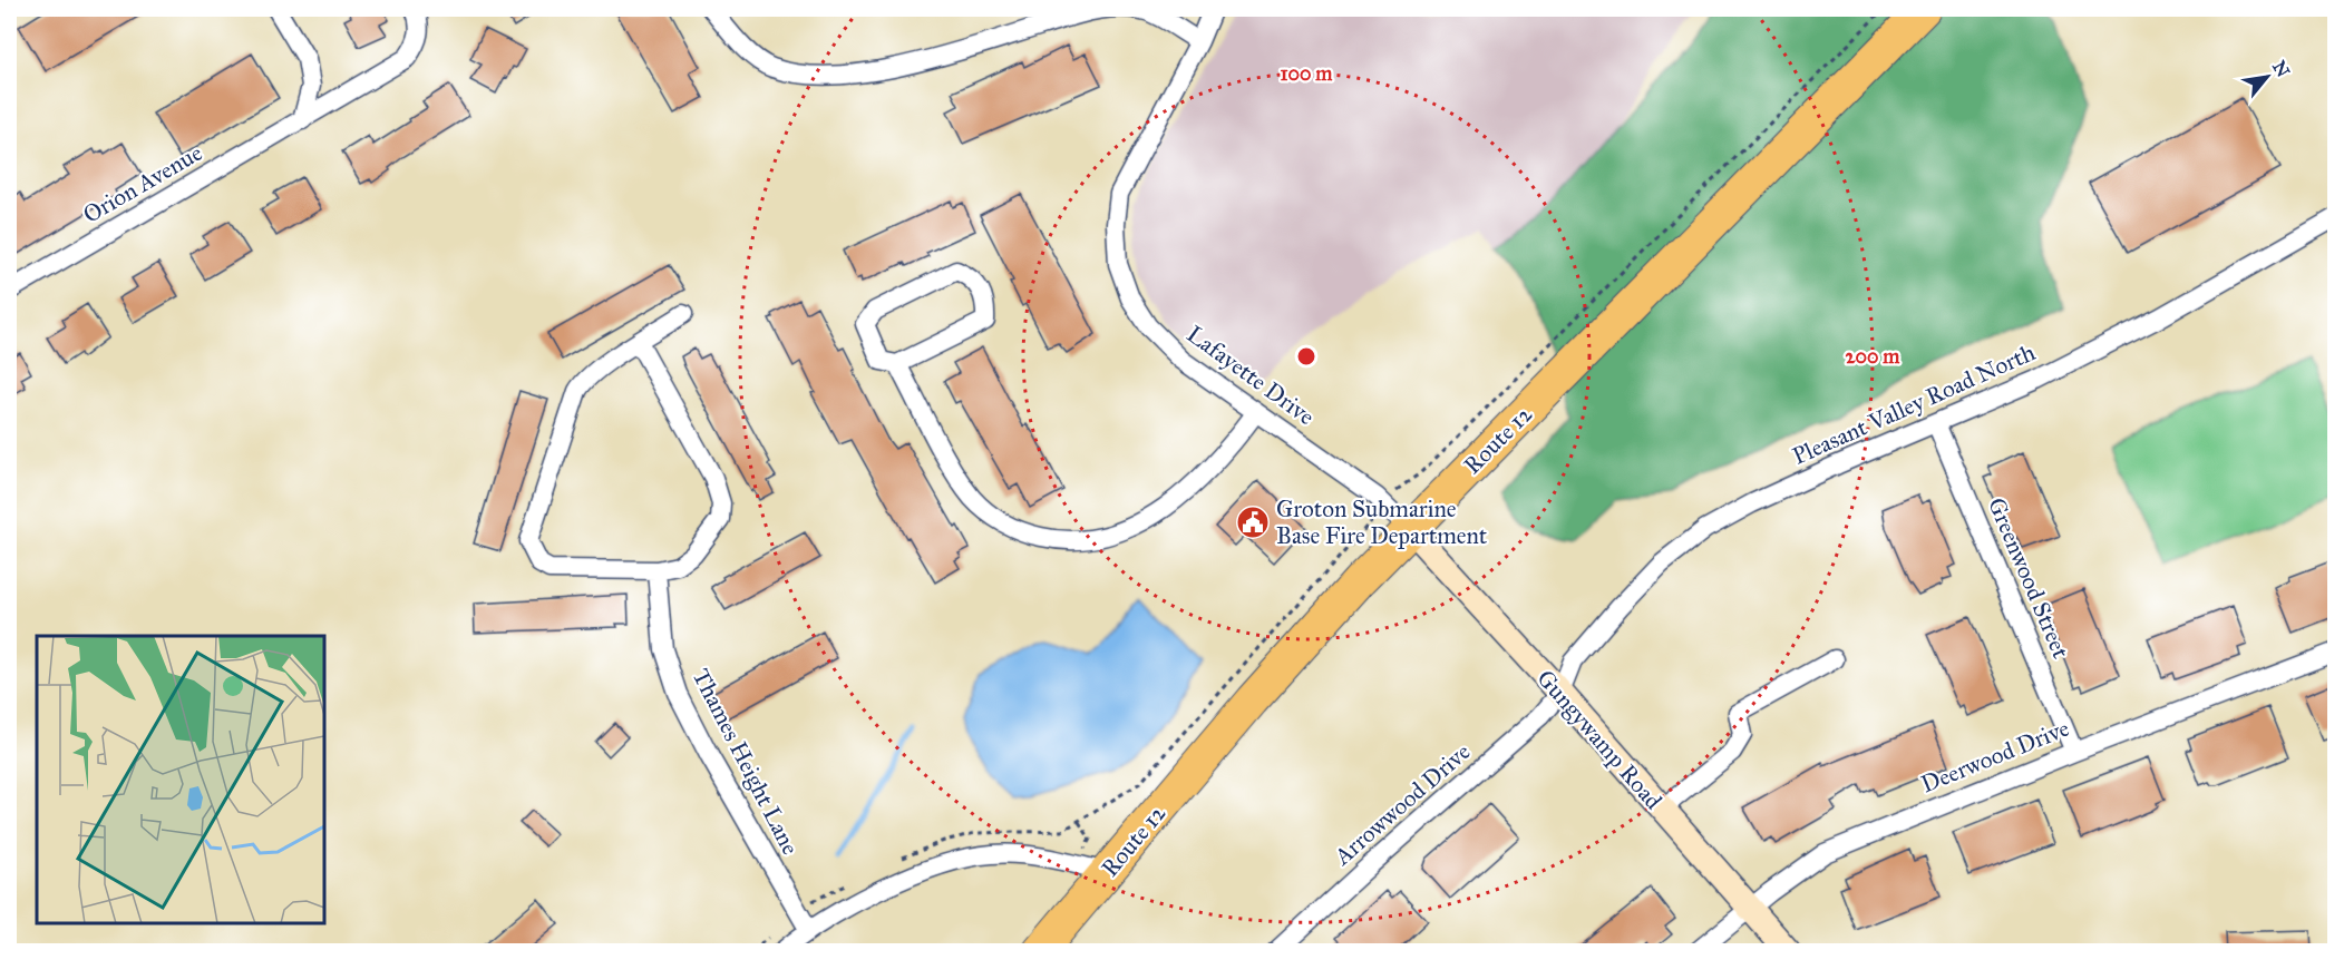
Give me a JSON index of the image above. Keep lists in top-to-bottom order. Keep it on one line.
{"streets":{"highway":["Route 12"],"street":["Orion Avenue","Lafayette Drive","Pleasant Valley Road North","Greenwood Street","Gungywamp Road","Deerwood Drive","Thames Height Lane","Arrowwood Drive"]},"crossings":[["Lafayette Drive","Route 12"],["Lafayette Drive","Gungywamp Road"],["Pleasant Valley Road North","Greenwood Street"],["Pleasant Valley Road North","Gungywamp Road"],["Pleasant Valley Road North","Arrowwood Drive"],["Route 12","Gungywamp Road"],["Greenwood Street","Deerwood Drive"],["Gungywamp Road","Deerwood Drive"],["Gungywamp Road","Arrowwood Drive"]],"places":{"public building":["Groton Submarine Base Fire Department"]},"north":"top right","rings":["100 m","200 m"]}
